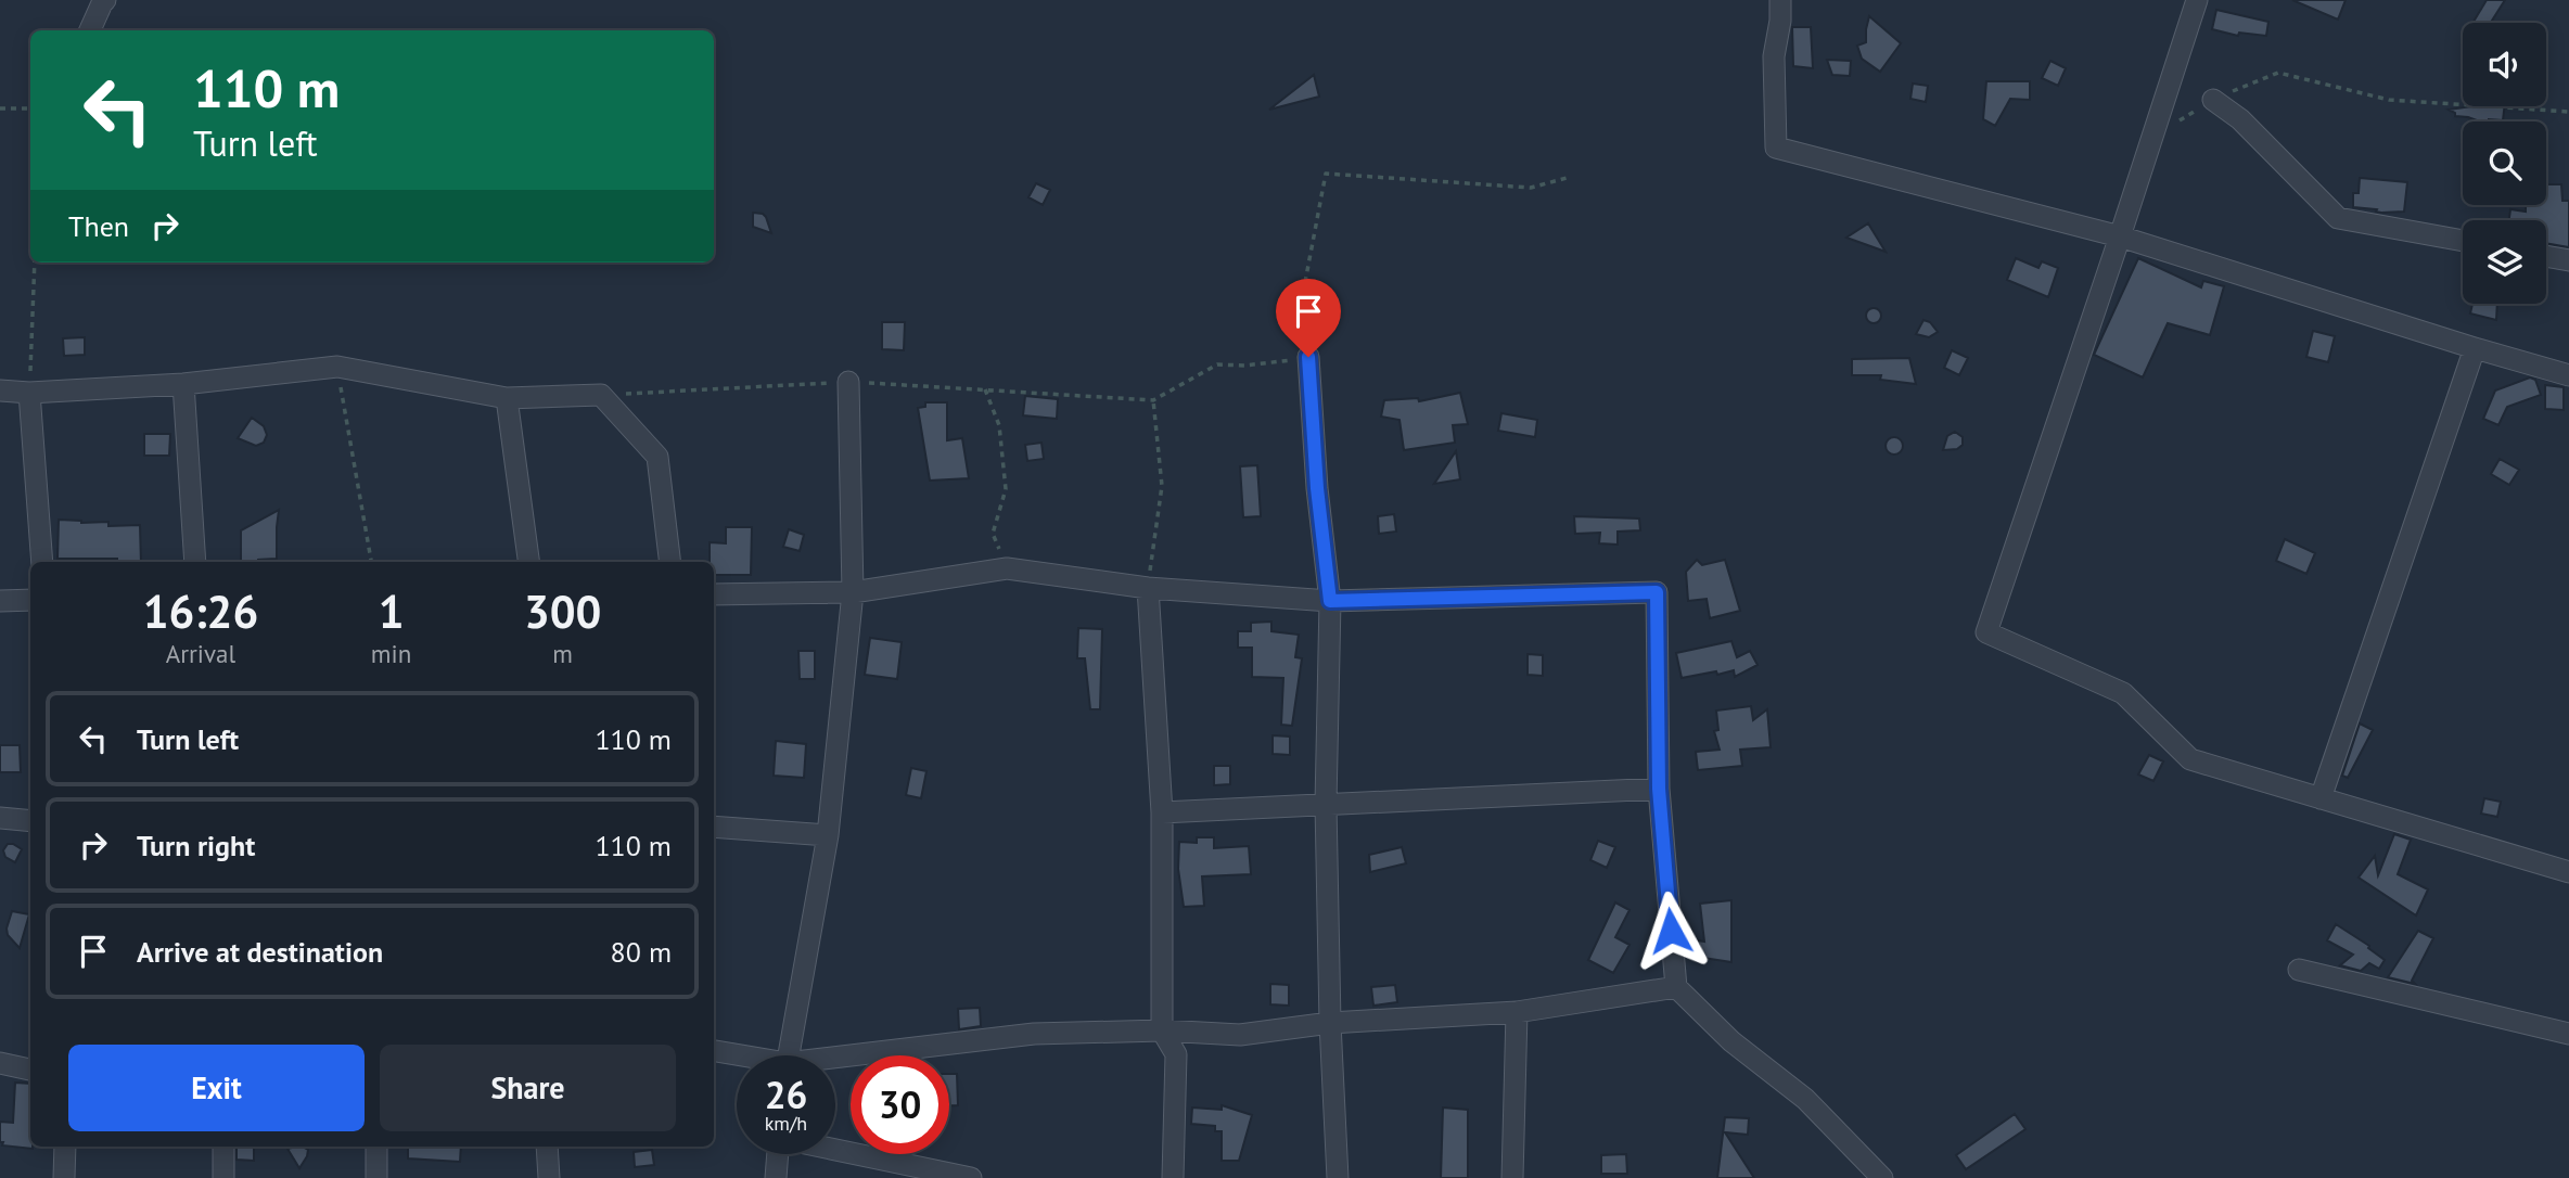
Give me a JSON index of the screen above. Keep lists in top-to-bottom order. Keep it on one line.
{"page":{"turn":["110 m","Turn left"],"then":"Then","eta":["16:26","Arrival","1","min","300","m"],"list":[{"name":"Turn left","value":"110 m"},{"name":"Turn right","value":"110 m"},{"name":"Arrive at destination","value":"80 m"}],"buttons":["Exit","Share"],"speed":"26 km/h","limit":"30"}}
